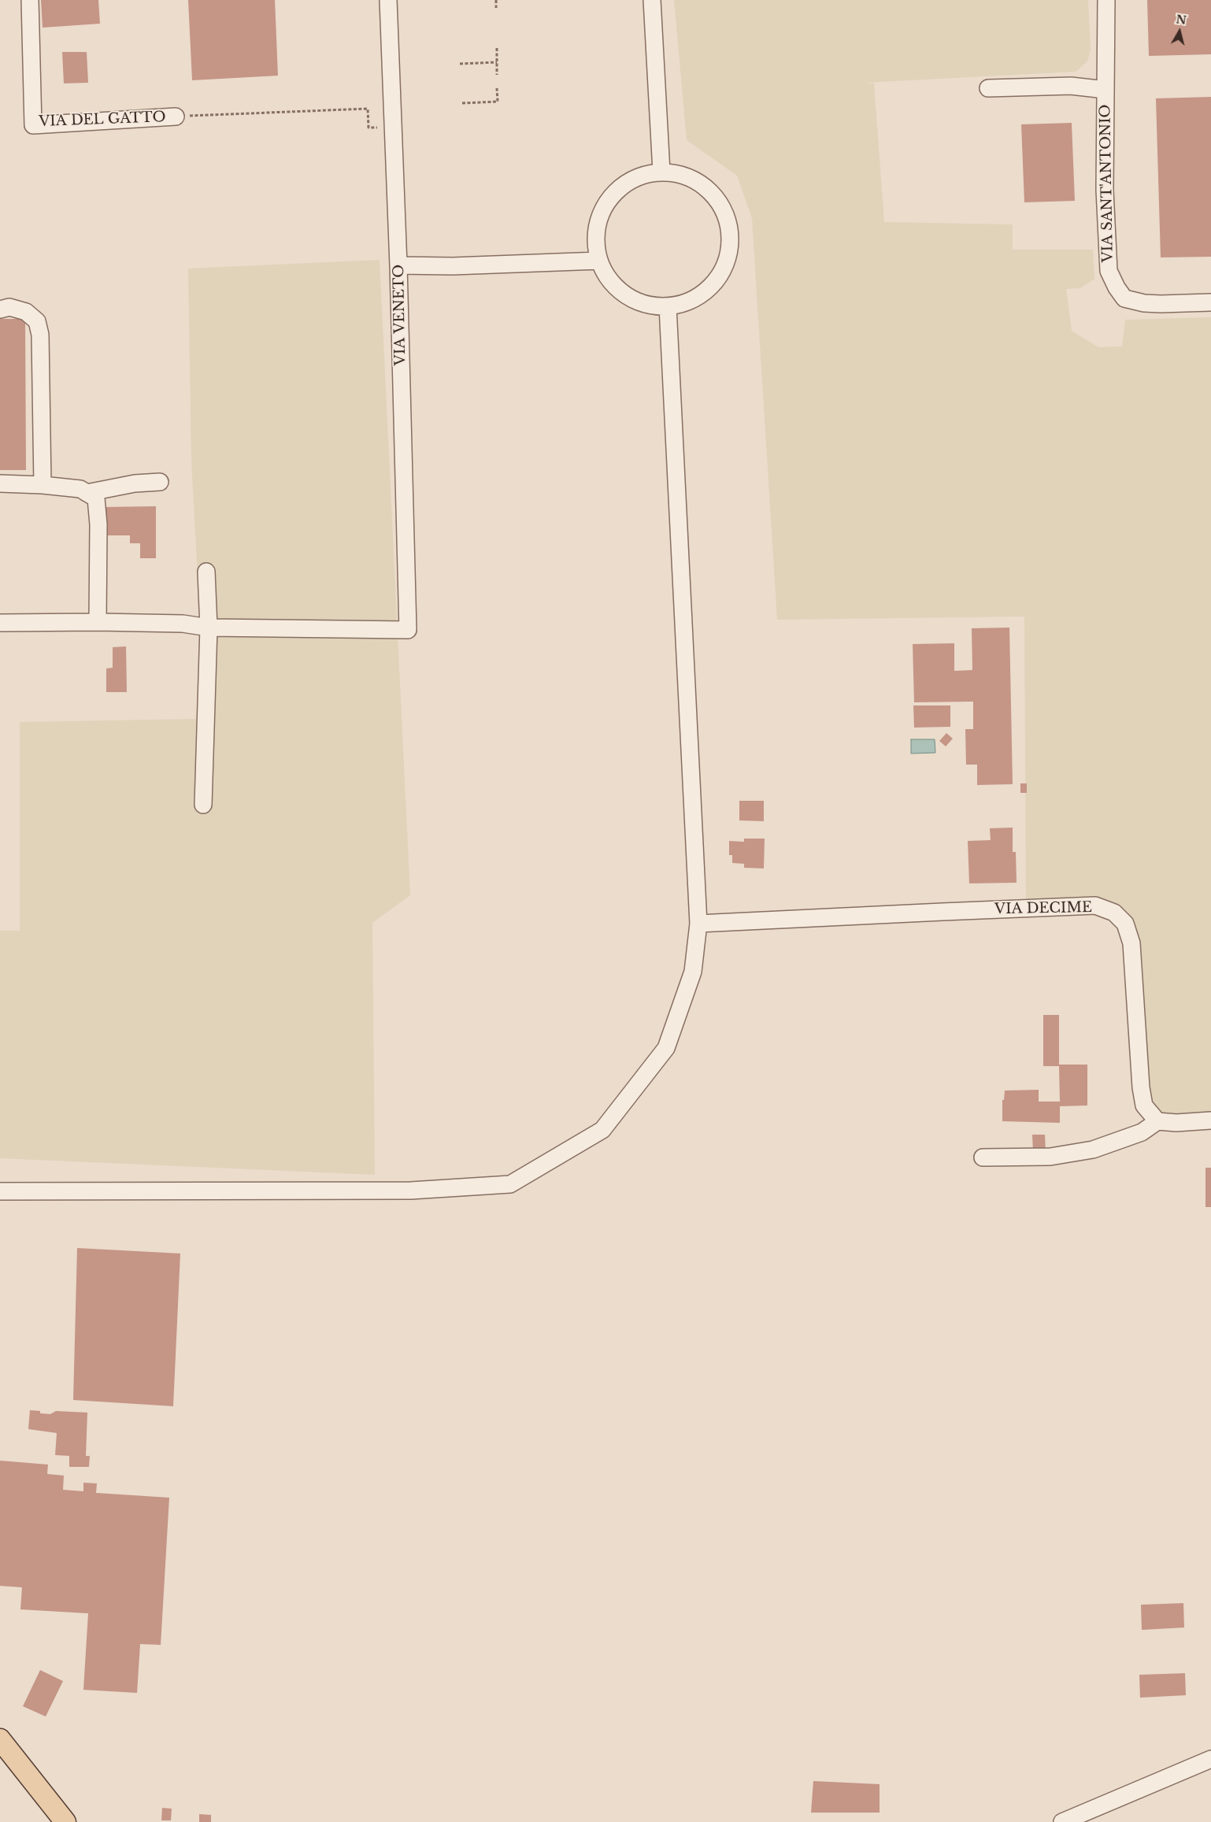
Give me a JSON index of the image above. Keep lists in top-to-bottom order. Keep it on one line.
{"streets":{"street":["VIA DEL GATTO","VIA SANT'ANTONIO","VIA VENETO","VIA DECIME"]},"north":"top"}
